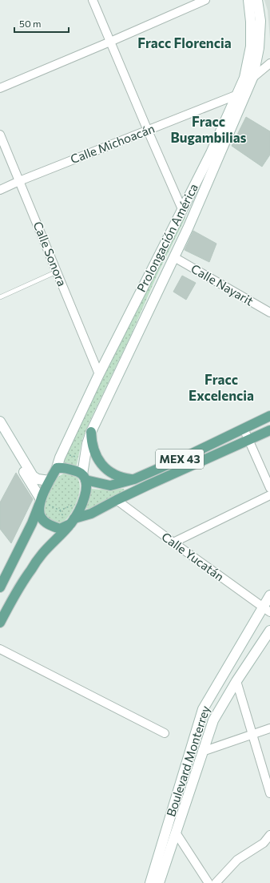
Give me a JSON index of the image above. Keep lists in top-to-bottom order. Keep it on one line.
{"streets":{"main road":["MEX 43"],"street":["Calle Michoacán","Prolongación América","Calle Sonora","Calle Nayarit","Calle Yucatán","Boulevard Monterrey"]},"crossings":[["Calle Michoacán","Prolongación América"],["Calle Michoacán","Calle Sonora"],["Prolongación América","Calle Sonora"],["Prolongación América","Calle Nayarit"],["Prolongación América","MEX 43"],["MEX 43","Calle Yucatán"],["Calle Yucatán","Boulevard Monterrey"]],"districts":["Fracc Florencia","Fracc Bugambilias","Fracc Excelencia"],"scale_bar":"50 m"}
